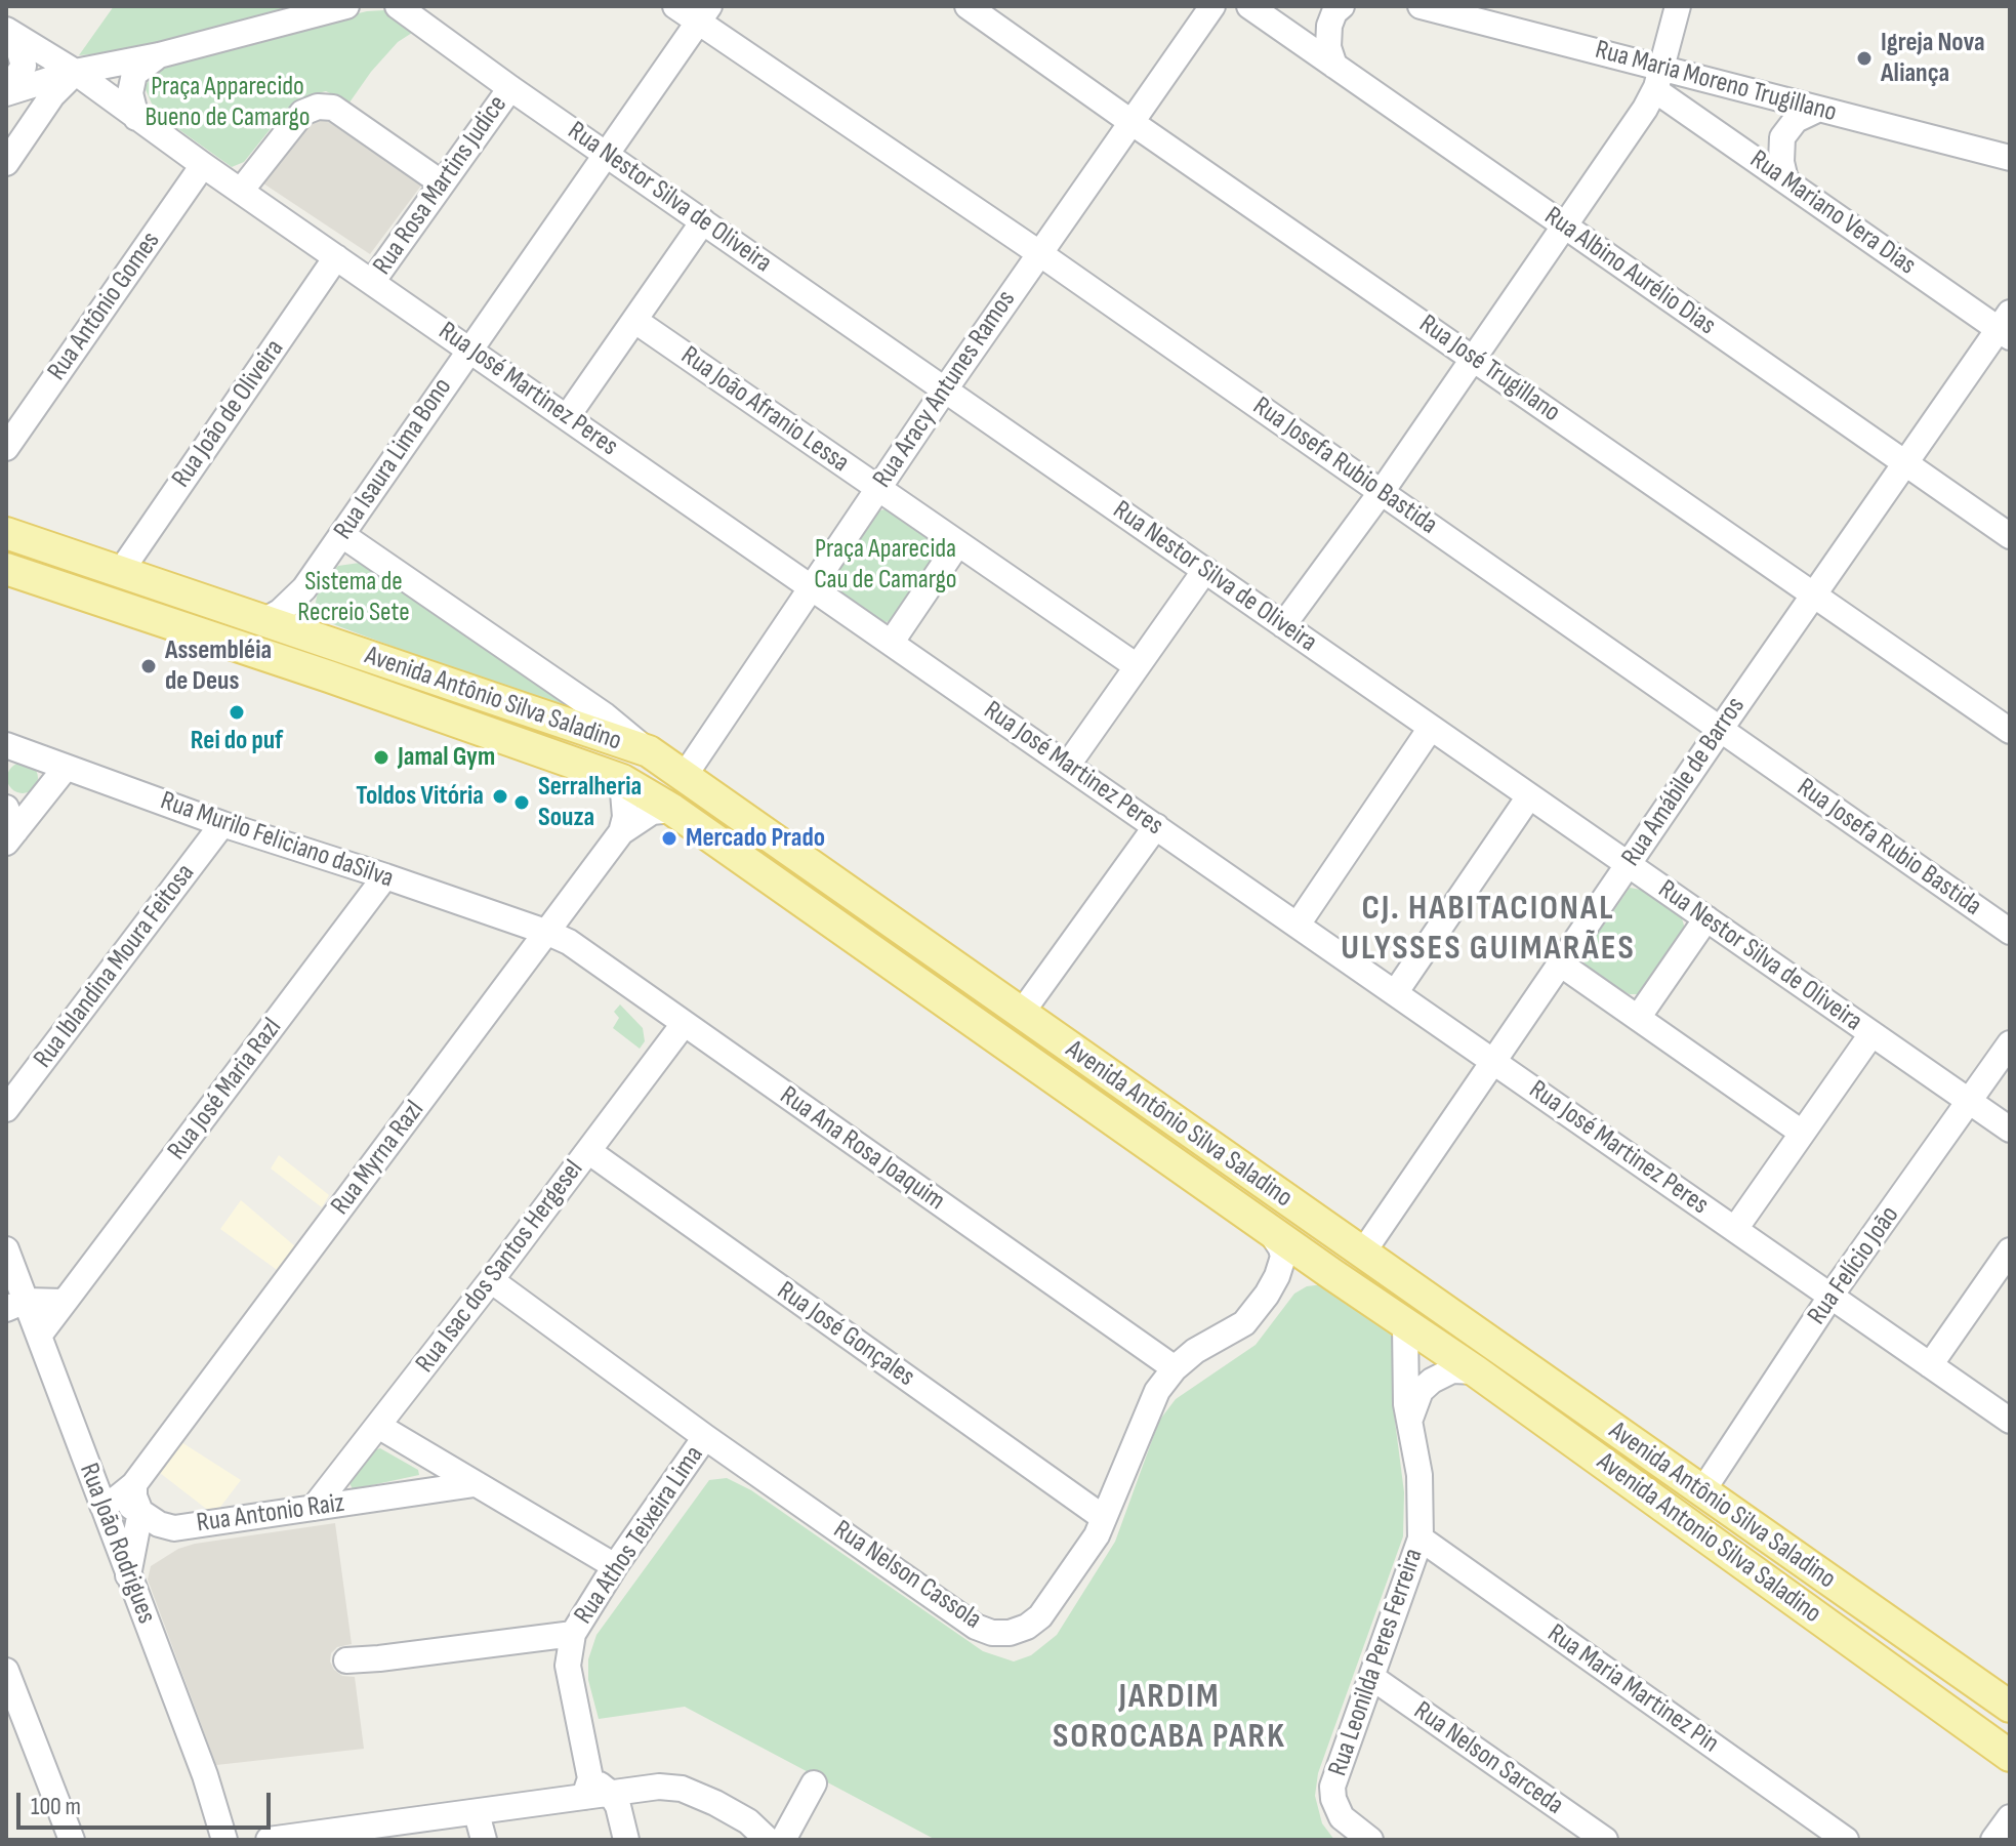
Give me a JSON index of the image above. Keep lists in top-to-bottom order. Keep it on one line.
{"streets":{"main road":["Avenida Antônio Silva Saladino","Avenida Antonio Silva Saladino"],"street":["Rua Maria Moreno Trugillano","Rua Rosa Martins Judice","Rua Nestor Silva de Oliveira","Rua Mariano Vera Dias","Rua Albino Aurélio Dias","Rua Antônio Gomes","Rua José Trugillano","Rua José Martinez Peres","Rua Aracy Antunes Ramos","Rua João Afranio Lessa","Rua João de Oliveira","Rua Isaura Lima Bono","Rua Josefa Rubio Bastida","Rua Amábile de Barros","Rua Murilo Feliciano daSilva","Rua Iblandina Moura Feitosa","Rua José Maria Razl","Rua Ana Rosa Joaquim","Rua Myrna Razl","Rua Felício João","Rua Isac dos Santos Hergesel","Rua José Gonçales","Rua Antonio Raiz","Rua Athos Teixeira Lima","Rua João Rodrigues","Rua Nelson Cassola","Rua Leonilda Peres Ferreira","Rua Maria Martinez Pin","Rua Nelson Sarceda"]},"crossings":[["Rua Maria Moreno Trugillano","Rua Mariano Vera Dias"],["Rua Rosa Martins Judice","Rua Nestor Silva de Oliveira"],["Rua Rosa Martins Judice","Rua José Martinez Peres"],["Rua Nestor Silva de Oliveira","Rua Aracy Antunes Ramos"],["Rua Nestor Silva de Oliveira","Rua Isaura Lima Bono"],["Rua Nestor Silva de Oliveira","Rua Amábile de Barros"],["Rua Nestor Silva de Oliveira","Rua Felício João"],["Rua Mariano Vera Dias","Rua Amábile de Barros"],["Rua Albino Aurélio Dias","Rua Amábile de Barros"],["Rua Antônio Gomes","Rua José Martinez Peres"],["Rua José Trugillano","Rua Aracy Antunes Ramos"],["Rua José Trugillano","Rua Amábile de Barros"],["Rua José Martinez Peres","Rua Aracy Antunes Ramos"],["Rua José Martinez Peres","Rua João de Oliveira"],["Rua José Martinez Peres","Rua Isaura Lima Bono"],["Rua José Martinez Peres","Rua Amábile de Barros"],["Rua José Martinez Peres","Rua Felício João"],["Rua Aracy Antunes Ramos","Rua João Afranio Lessa"],["Rua Aracy Antunes Ramos","Rua Josefa Rubio Bastida"],["Rua Aracy Antunes Ramos","Avenida Antônio Silva Saladino"],["Rua Isaura Lima Bono","Rua Josefa Rubio Bastida"],["Rua Josefa Rubio Bastida","Rua Amábile de Barros"],["Avenida Antônio Silva Saladino","Rua Amábile de Barros"],["Avenida Antônio Silva Saladino","Rua Myrna Razl"],["Avenida Antônio Silva Saladino","Rua Felício João"],["Avenida Antônio Silva Saladino","Avenida Antonio Silva Saladino"],["Avenida Antônio Silva Saladino","Rua Nelson Cassola"],["Avenida Antônio Silva Saladino","Rua Leonilda Peres Ferreira"],["Rua Murilo Feliciano daSilva","Rua Iblandina Moura Feitosa"],["Rua Murilo Feliciano daSilva","Rua José Maria Razl"],["Rua Murilo Feliciano daSilva","Rua Ana Rosa Joaquim"],["Rua Murilo Feliciano daSilva","Rua Myrna Razl"],["Rua José Maria Razl","Rua João Rodrigues"],["Rua Ana Rosa Joaquim","Rua Myrna Razl"],["Rua Ana Rosa Joaquim","Rua Isac dos Santos Hergesel"],["Rua Ana Rosa Joaquim","Rua Nelson Cassola"],["Rua Myrna Razl","Rua João Rodrigues"],["Rua Isac dos Santos Hergesel","Rua José Gonçales"],["Rua Isac dos Santos Hergesel","Rua Antonio Raiz"],["Rua Isac dos Santos Hergesel","Rua Nelson Cassola"],["Rua José Gonçales","Rua Nelson Cassola"],["Rua Athos Teixeira Lima","Rua Nelson Cassola"],["Avenida Antonio Silva Saladino","Rua Leonilda Peres Ferreira"],["Rua Leonilda Peres Ferreira","Rua Maria Martinez Pin"],["Rua Leonilda Peres Ferreira","Rua Nelson Sarceda"]],"districts":["CJ. HABITACIONAL ULYSSES GUIMARÃES","JARDIM SOROCABA PARK"],"parks":["Praça Apparecido Bueno de Camargo","Praça Aparecida Cau de Camargo","Sistema de Recreio Sete"],"places":["Igreja Nova Aliança","Assembléia de Deus","Rei do puf","Jamal Gym","Toldos Vitória","Serralheria Souza","Mercado Prado"],"scale_bar":"100 m"}
